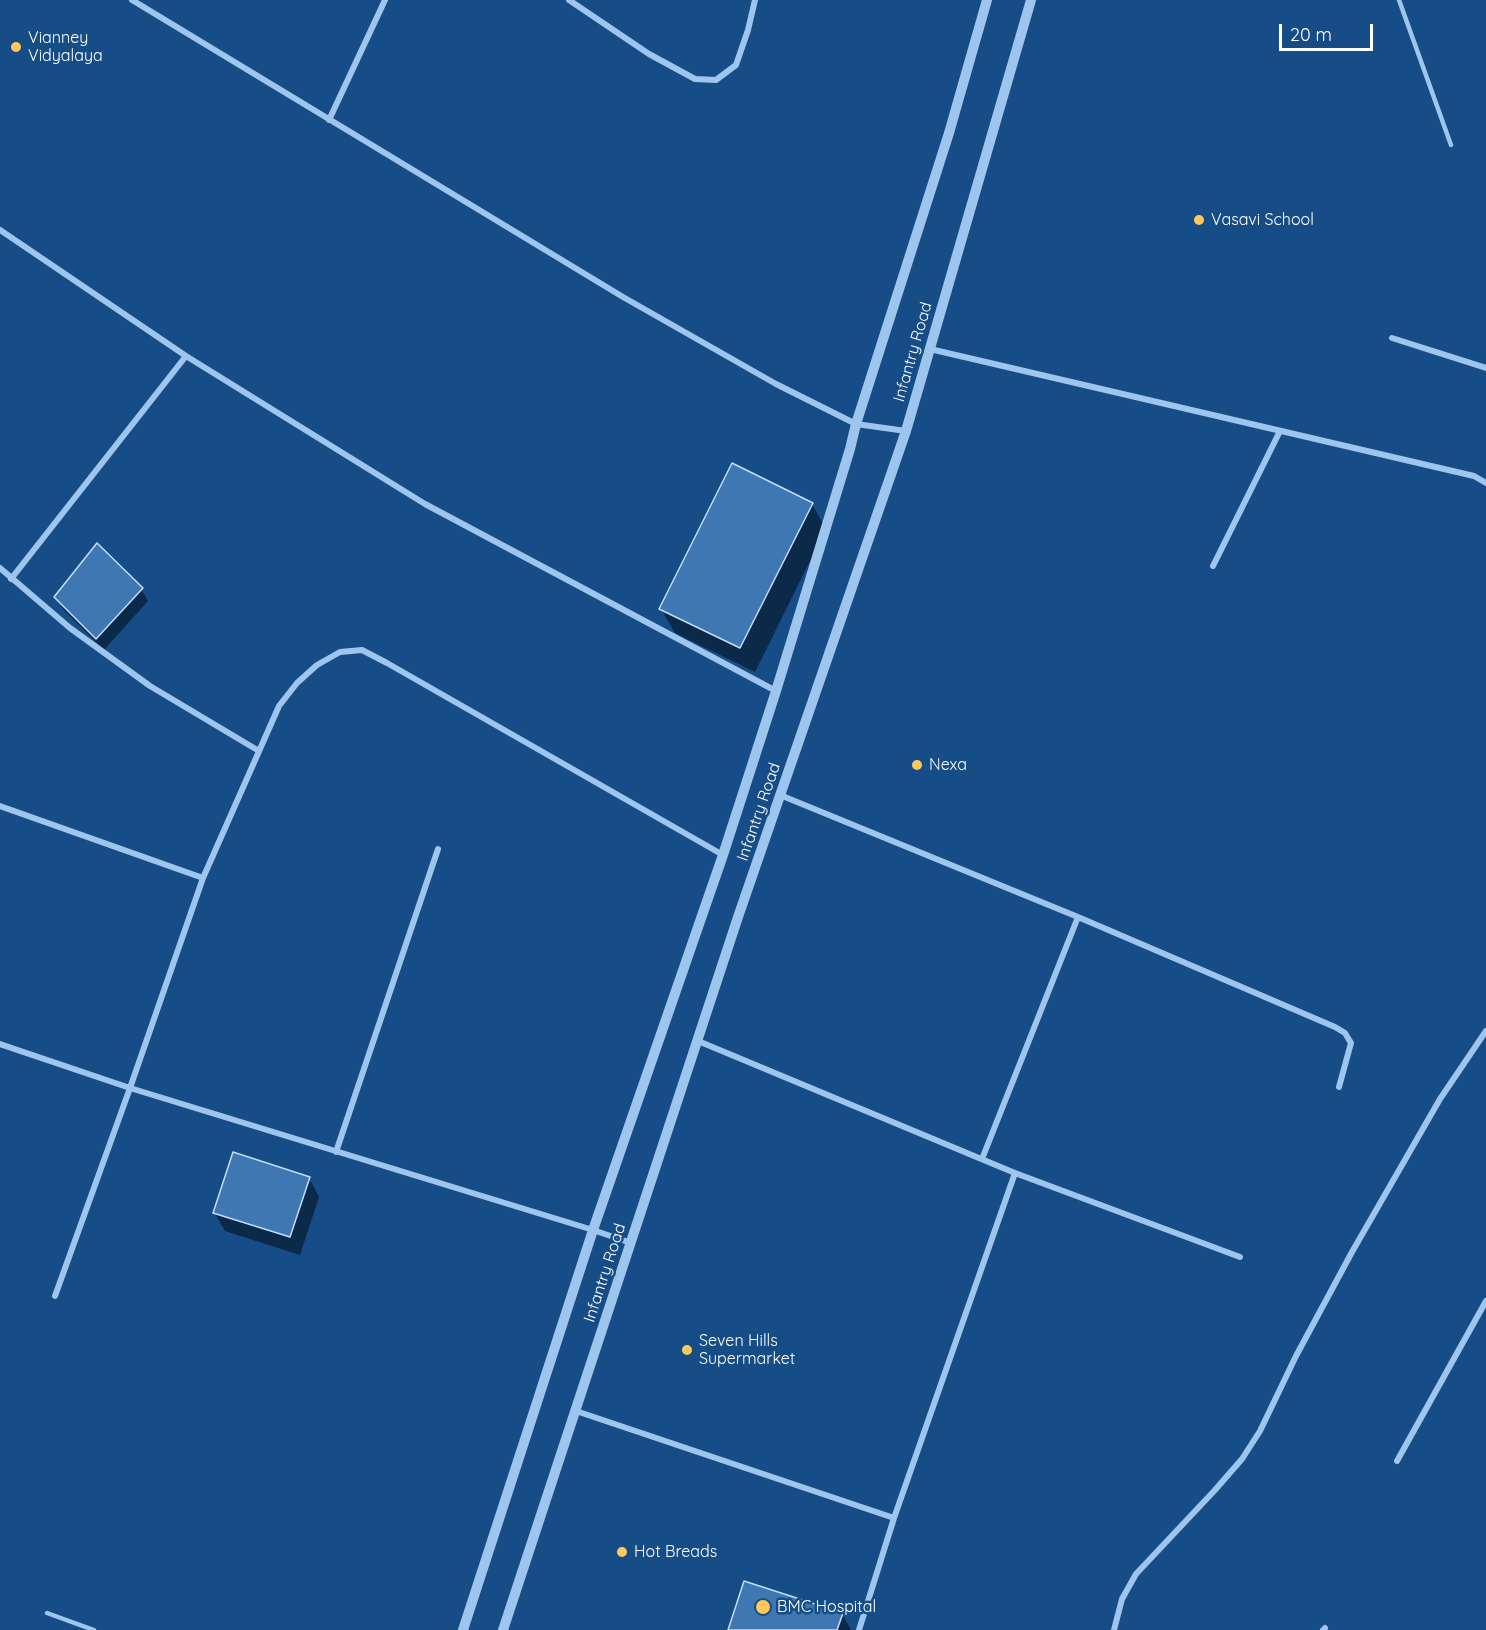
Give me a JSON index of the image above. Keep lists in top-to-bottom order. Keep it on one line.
{"streets":{"street":["Infantry Road"]},"places":["Vianney Vidyalaya","Vasavi School","Nexa","Seven Hills Supermarket","Hot Breads","BMC Hospital"],"scale_bar":"20 m"}
